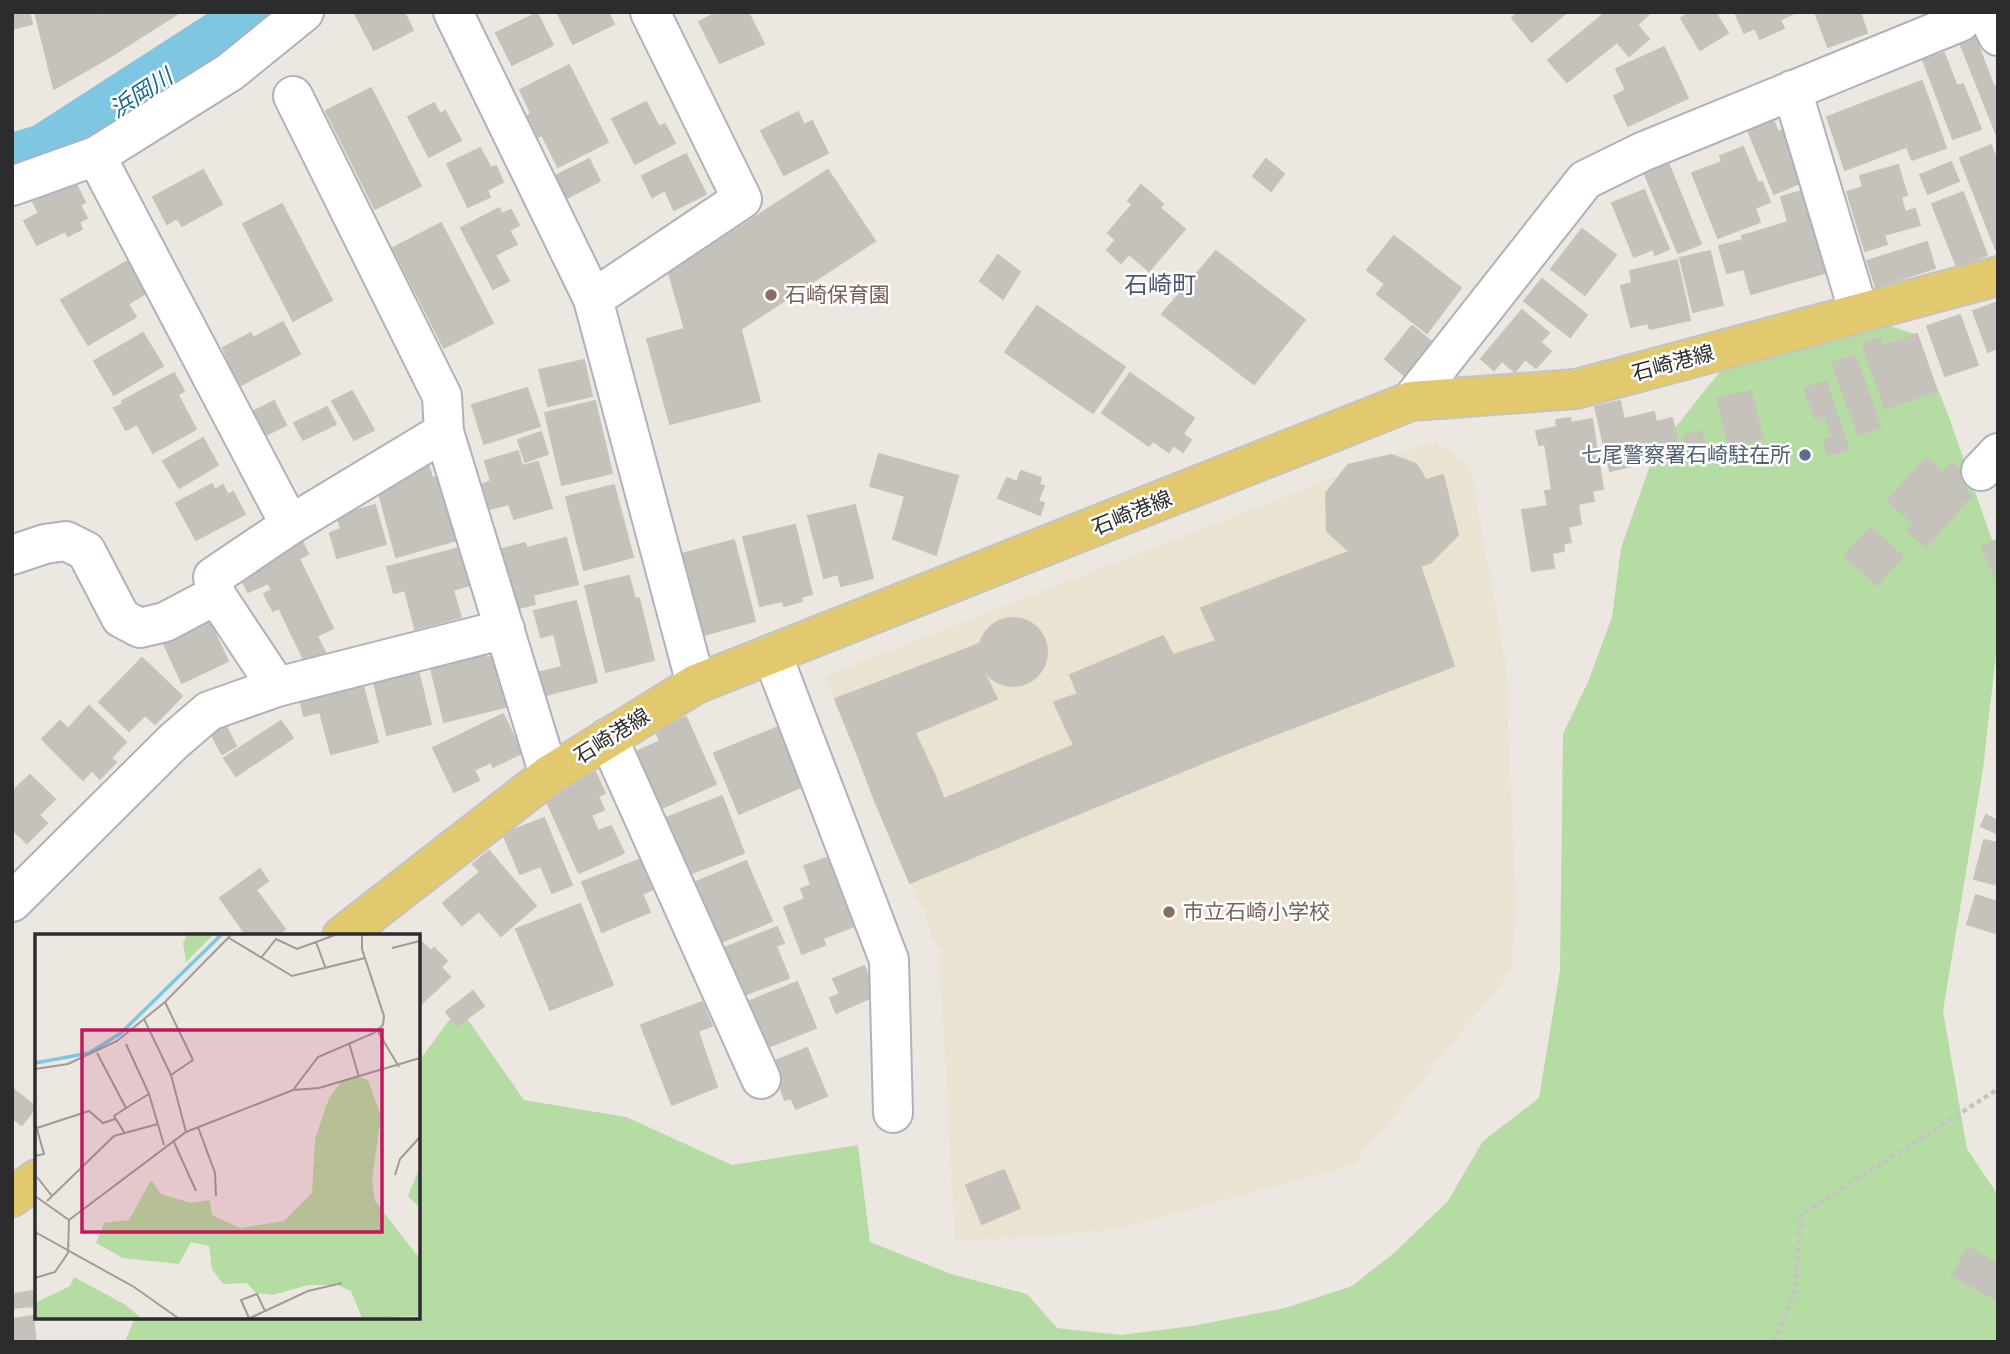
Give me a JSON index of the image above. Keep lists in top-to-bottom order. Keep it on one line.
{"streets":{"main road":["石崎港線"]},"districts":["石崎町"],"water":["浜岡川"],"places":["石崎保育園","七尾警察署石崎駐在所","市立石崎小学校"]}
